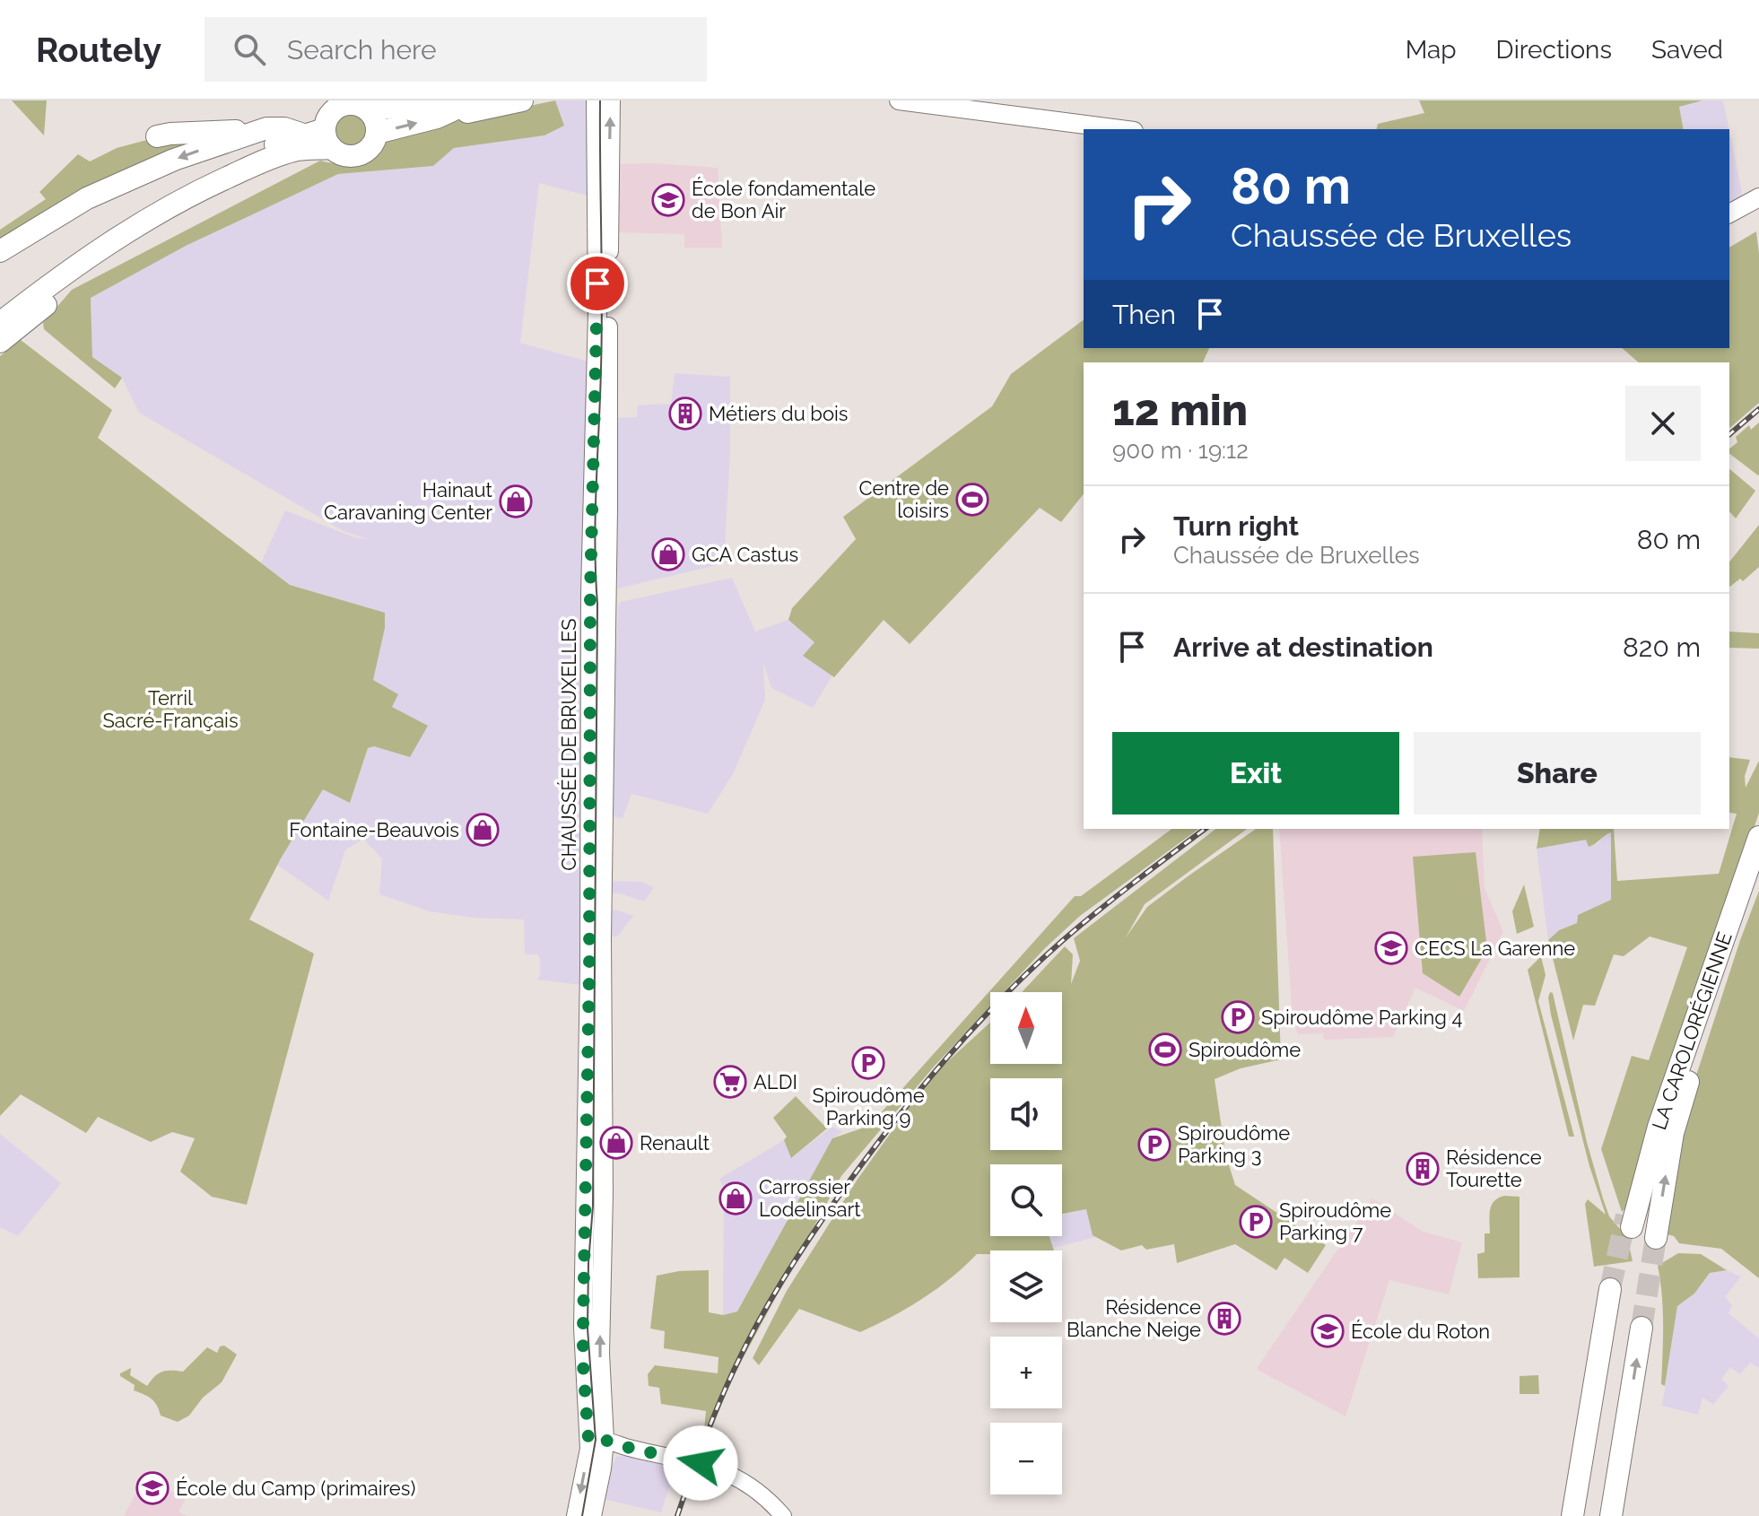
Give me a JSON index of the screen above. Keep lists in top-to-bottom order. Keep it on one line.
{"streets":{"highway":["LA CAROLORÉGIENNE"],"main road":["CHAUSSÉE DE BRUXELLES"]},"parks":["Terril Sacré-Français"],"places":{"school or university":["École fondamentale de Bon Air","CECS La Garenne","École du Roton","École du Camp (primaires)"],"building":["Métiers du bois","Résidence Tourette","Résidence Blanche Neige"],"sports":["Centre de loisirs","Spiroudôme"],"shop":["Hainaut Caravaning Center","GCA Castus","Fontaine-Beauvois","Renault","Carrossier Lodelinsart"],"parking":["Spiroudôme Parking 4","Spiroudôme Parking 9","Spiroudôme Parking 3","Spiroudôme Parking 7"],"supermarket":["ALDI"]},"north":"top","page":{"header":"Routely","search":"Search here","nav":["Map","Directions","Saved"],"turn":["80 m","Chaussée de Bruxelles"],"then":"Then","heading":["12 min","900 m · 19:12"],"list":[{"name":"Turn right","note":"Chaussée de Bruxelles","value":"80 m"},{"name":"Arrive at destination","value":"820 m"}],"buttons":["Exit","Share"],"map_buttons":["+","−"]}}
